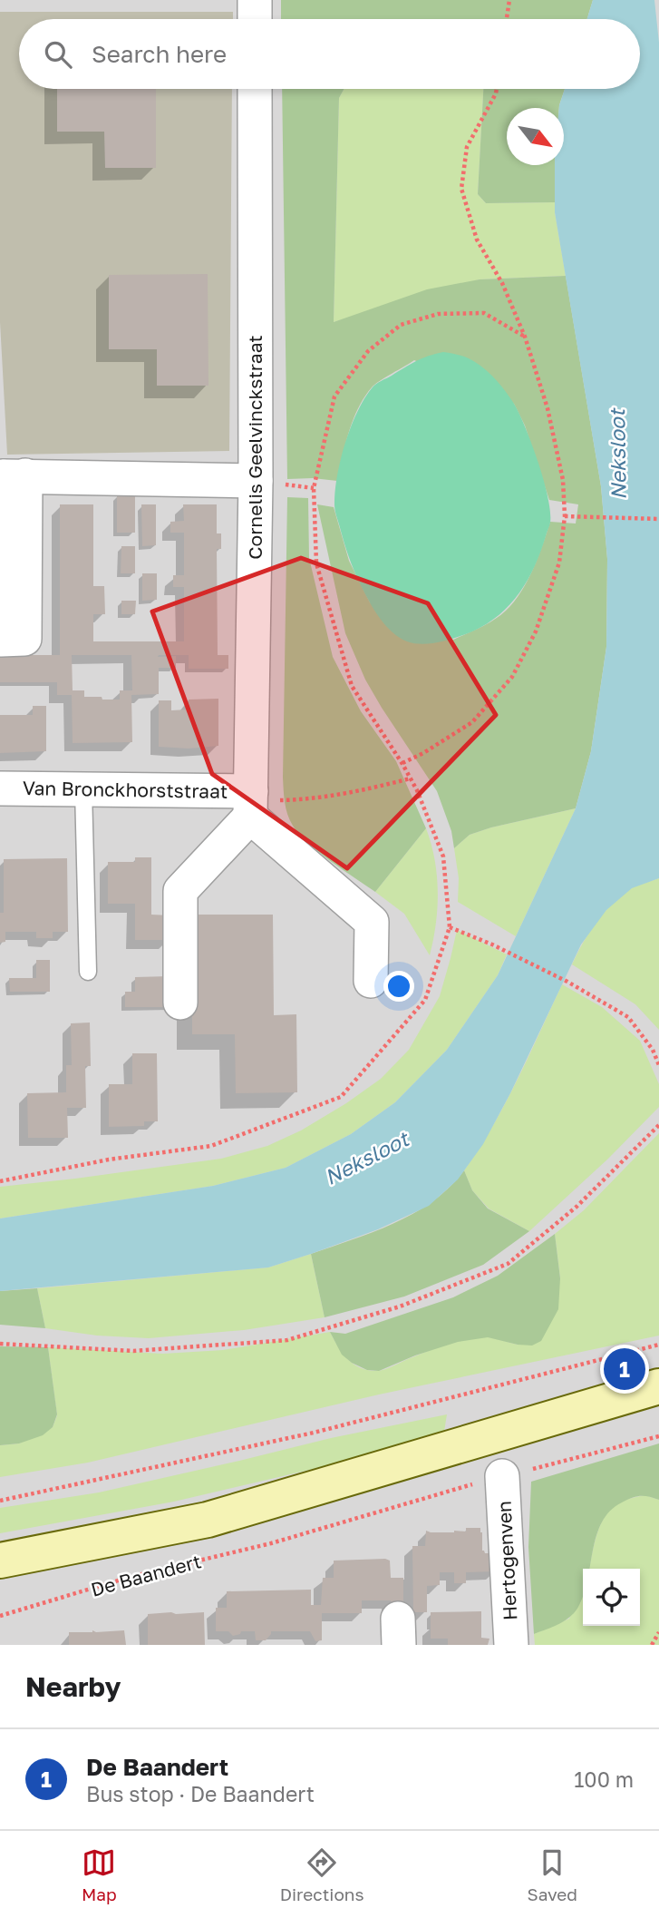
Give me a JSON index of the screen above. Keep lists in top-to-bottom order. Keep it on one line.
{"streets":{"main road":["De Baandert"],"street":["Cornelis Geelvinckstraat","Van Bronckhorststraat","Hertogenven"]},"crossings":[["Cornelis Geelvinckstraat","Van Bronckhorststraat"],["Hertogenven","De Baandert"]],"water":["Neksloot"],"north":"bottom right","page":{"search":"Search here","pins":"1","heading":"Nearby","list":[{"mark":"1","name":"De Baandert","note":"Bus stop · De Baandert","value":"100 m"}],"nav":["Map","Directions","Saved"]}}
